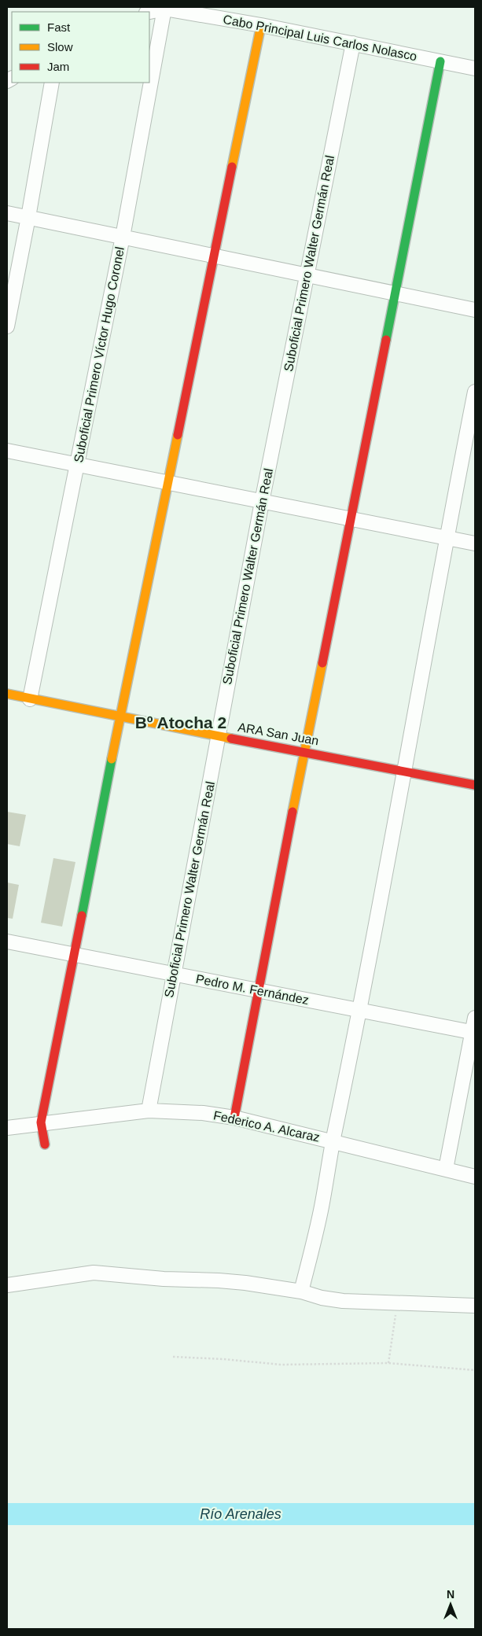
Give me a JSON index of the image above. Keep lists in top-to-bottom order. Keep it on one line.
{"streets":{"street":["Cabo Principal Luis Carlos Nolasco","Suboficial Primero Walter Germán Real","Suboficial Primero Víctor Hugo Coronel","ARA San Juan","Pedro M. Fernández","Federico A. Alcaraz"]},"crossings":[["Cabo Principal Luis Carlos Nolasco","Suboficial Primero Walter Germán Real"],["Cabo Principal Luis Carlos Nolasco","Suboficial Primero Víctor Hugo Coronel"],["Suboficial Primero Walter Germán Real","ARA San Juan"],["Suboficial Primero Walter Germán Real","Pedro M. Fernández"],["Suboficial Primero Walter Germán Real","Federico A. Alcaraz"],["Suboficial Primero Víctor Hugo Coronel","ARA San Juan"]],"districts":["Bº Atocha 2"],"water":["Río Arenales"],"legend":["Fast","Slow","Jam"],"north":"top"}
